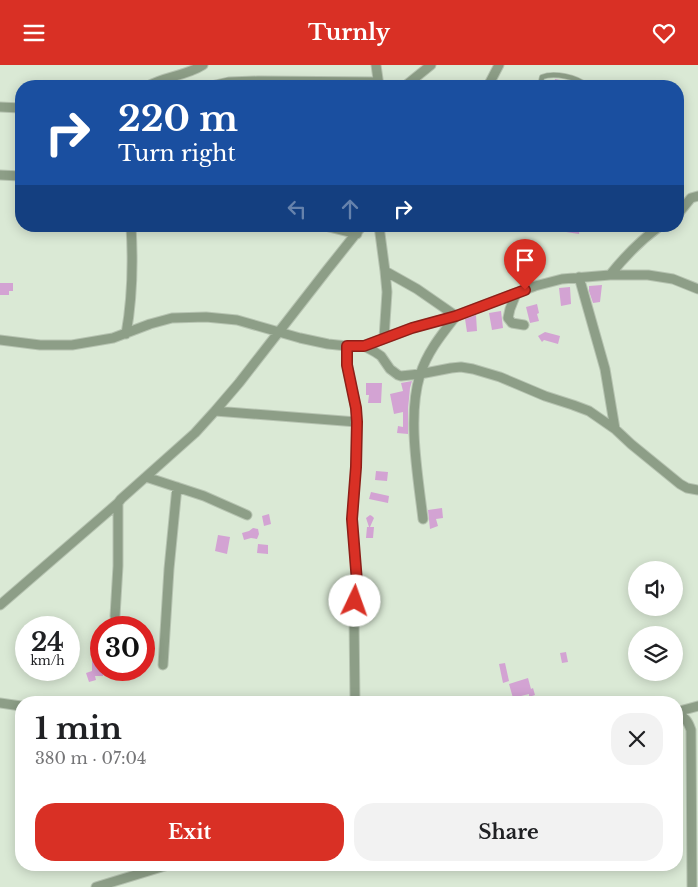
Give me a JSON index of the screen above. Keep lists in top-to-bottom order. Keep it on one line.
{"page":{"header":"Turnly","turn":["220 m","Turn right"],"speed":"24 km/h","limit":"30","heading":["1 min","380 m · 07:04"],"buttons":["Exit","Share"]}}
